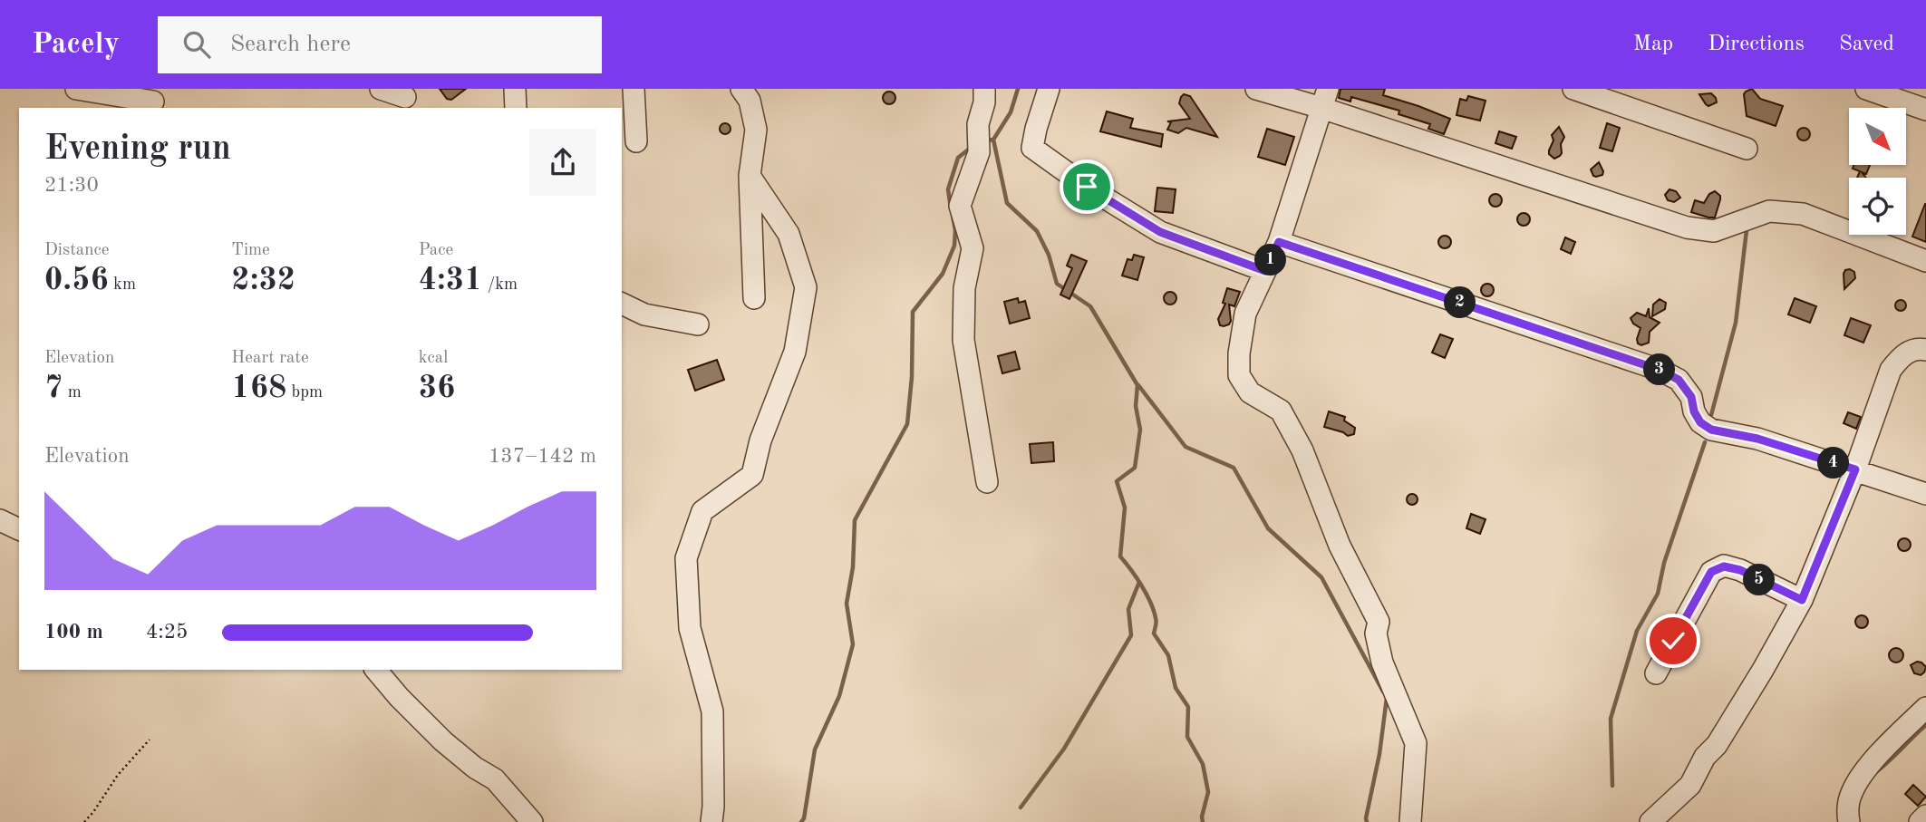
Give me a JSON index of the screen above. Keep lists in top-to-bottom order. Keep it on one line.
{"north":"bottom right","page":{"header":"Pacely","search":"Search here","nav":["Map","Directions","Saved"],"heading":["Evening run","21:30"],"stats":[["Distance","0.56 km"],["Time","2:32"],["Pace","4:31 /km"],["Elevation","7 m"],["Heart rate","168 bpm"],["kcal","36"]],"pins":["1","2","3","4","5"],"chart":["Elevation","137–142 m"],"list":[{"name":"100 m","note":"4:25"}]}}
